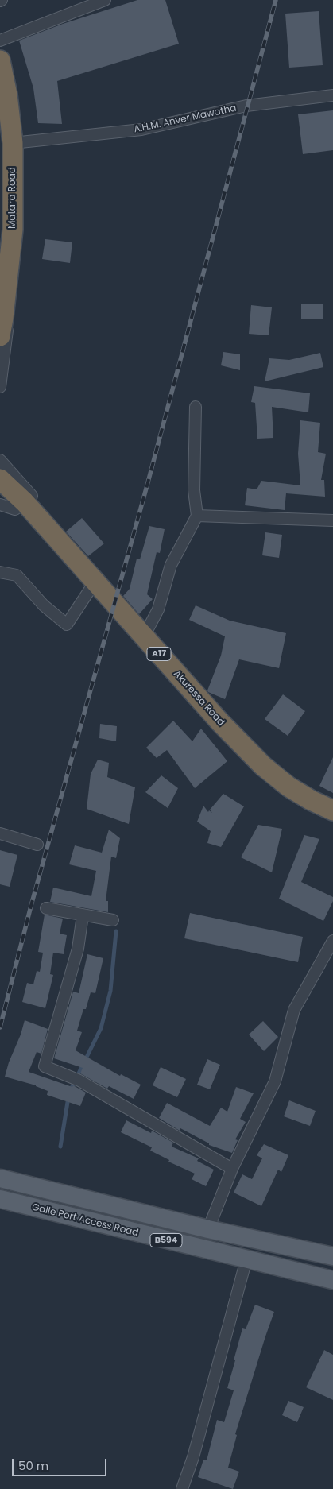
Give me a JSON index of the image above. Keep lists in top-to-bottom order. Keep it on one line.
{"streets":{"highway":["Matara Road","A17","Akuressa Road"],"main road":["Galle Port Access Road","B594"],"street":["A.H.M. Anver Mawatha"]},"crossings":[["A.H.M. Anver Mawatha","Matara Road"]],"scale_bar":"50 m"}
